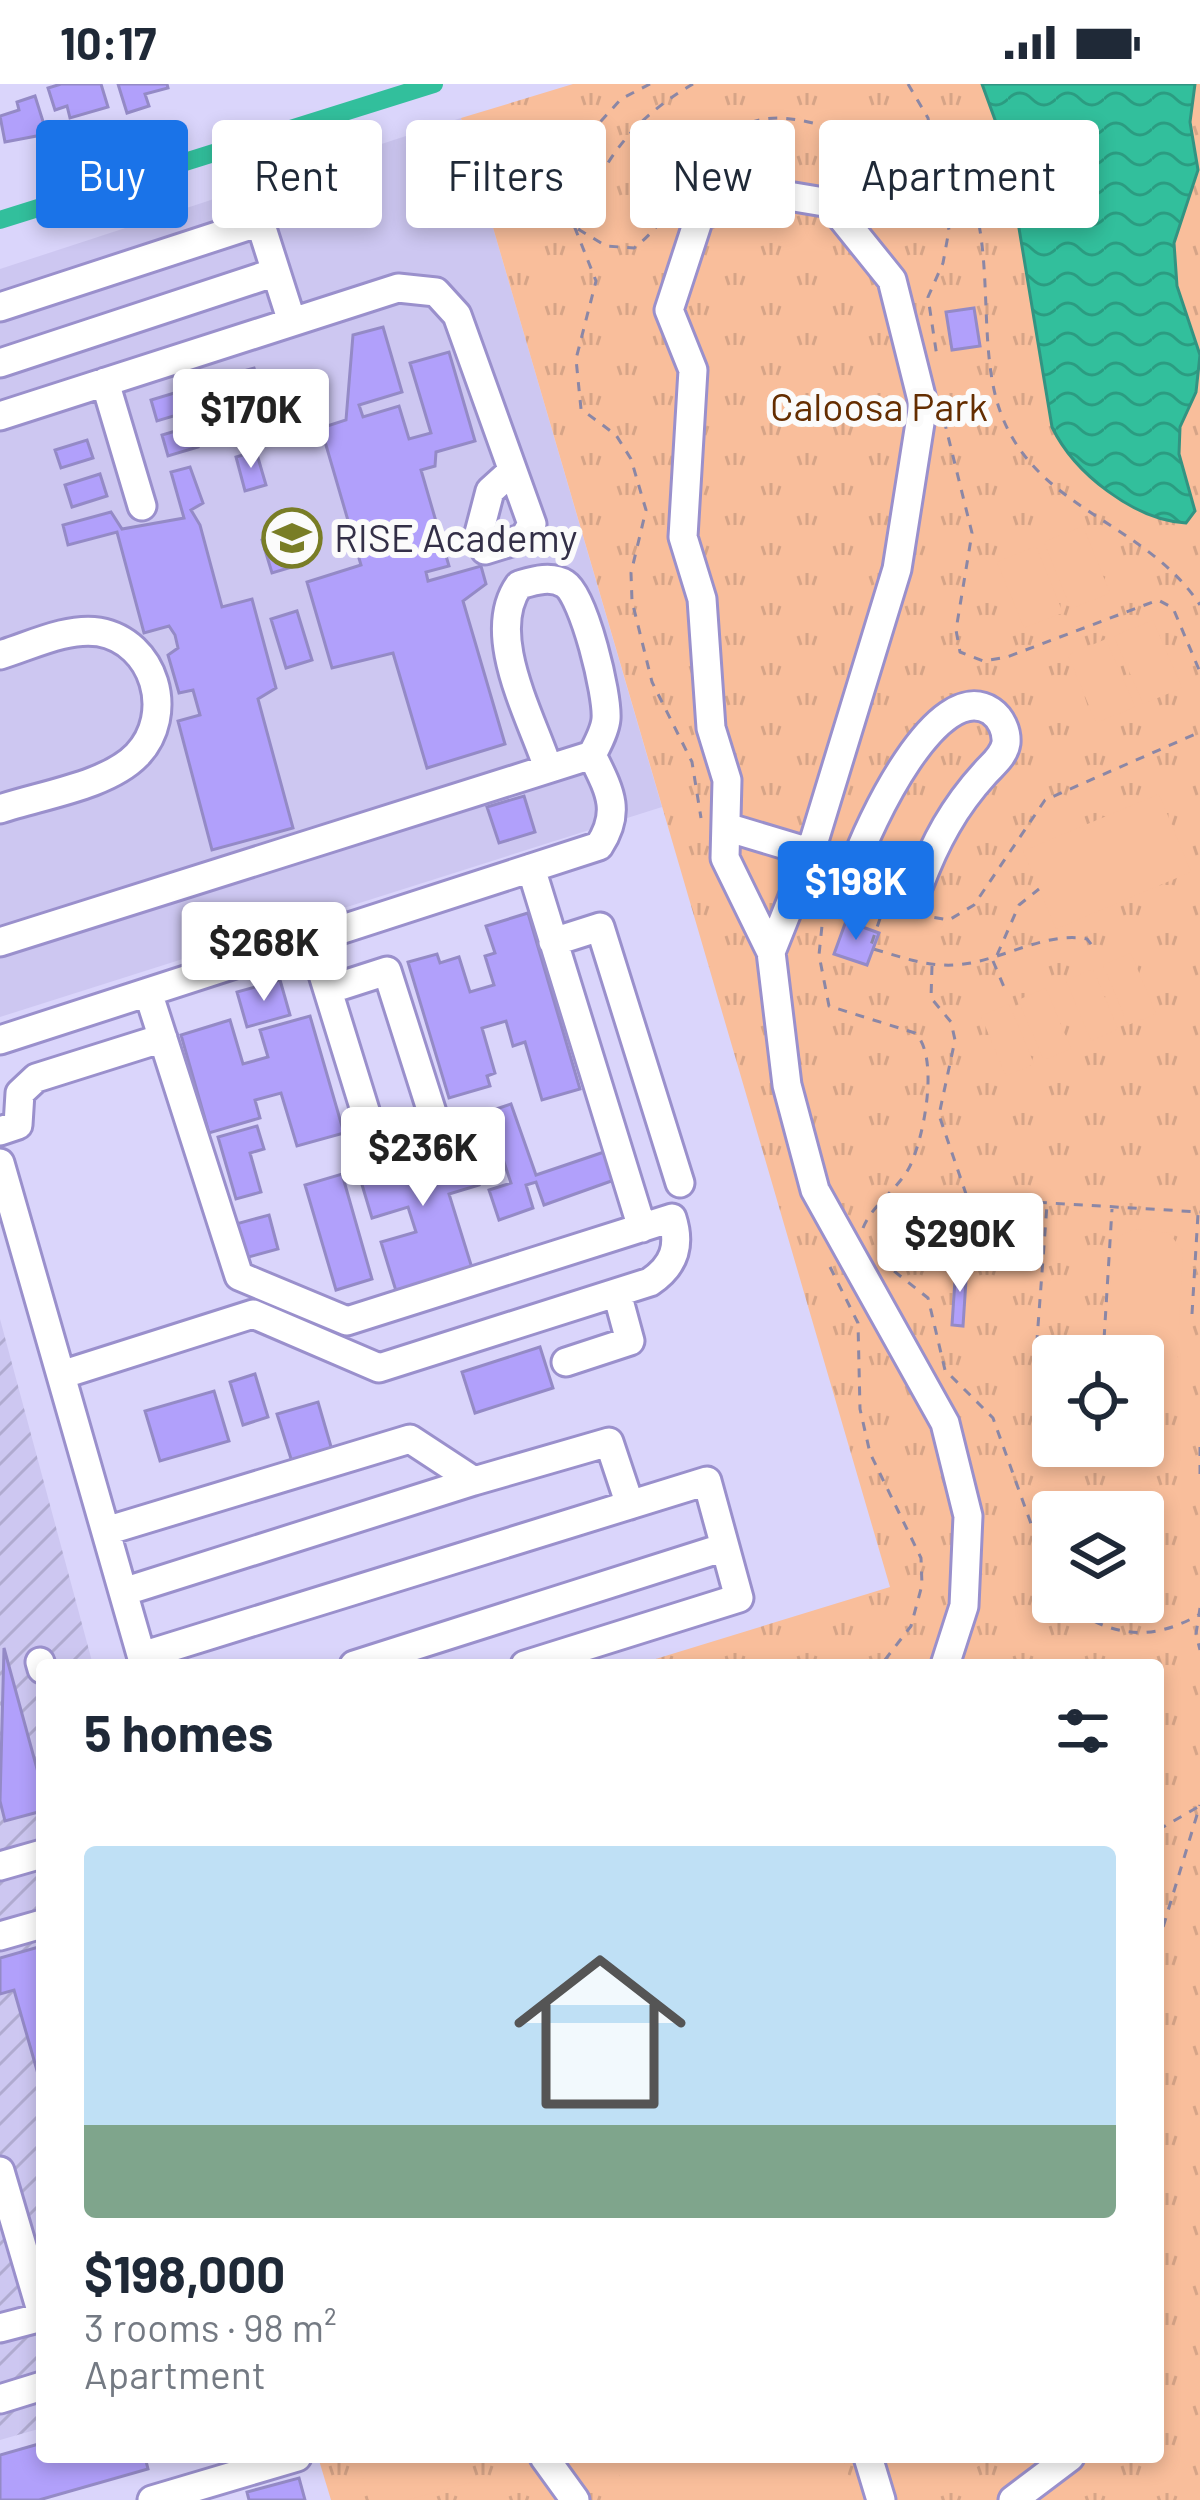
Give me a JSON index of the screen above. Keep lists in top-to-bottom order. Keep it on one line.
{"parks":["Caloosa Park"],"places":{"school or university":["RISE Academy"]},"page":{"status":"10:17","chip":["Buy","Rent","Filters","New","Apartment"],"price":["$170K","$198K","$268K","$236K","$290K"],"heading":"5 homes","list":[{"name":"$198,000","note":"3 rooms · 98 m² · Apartment"}]}}
